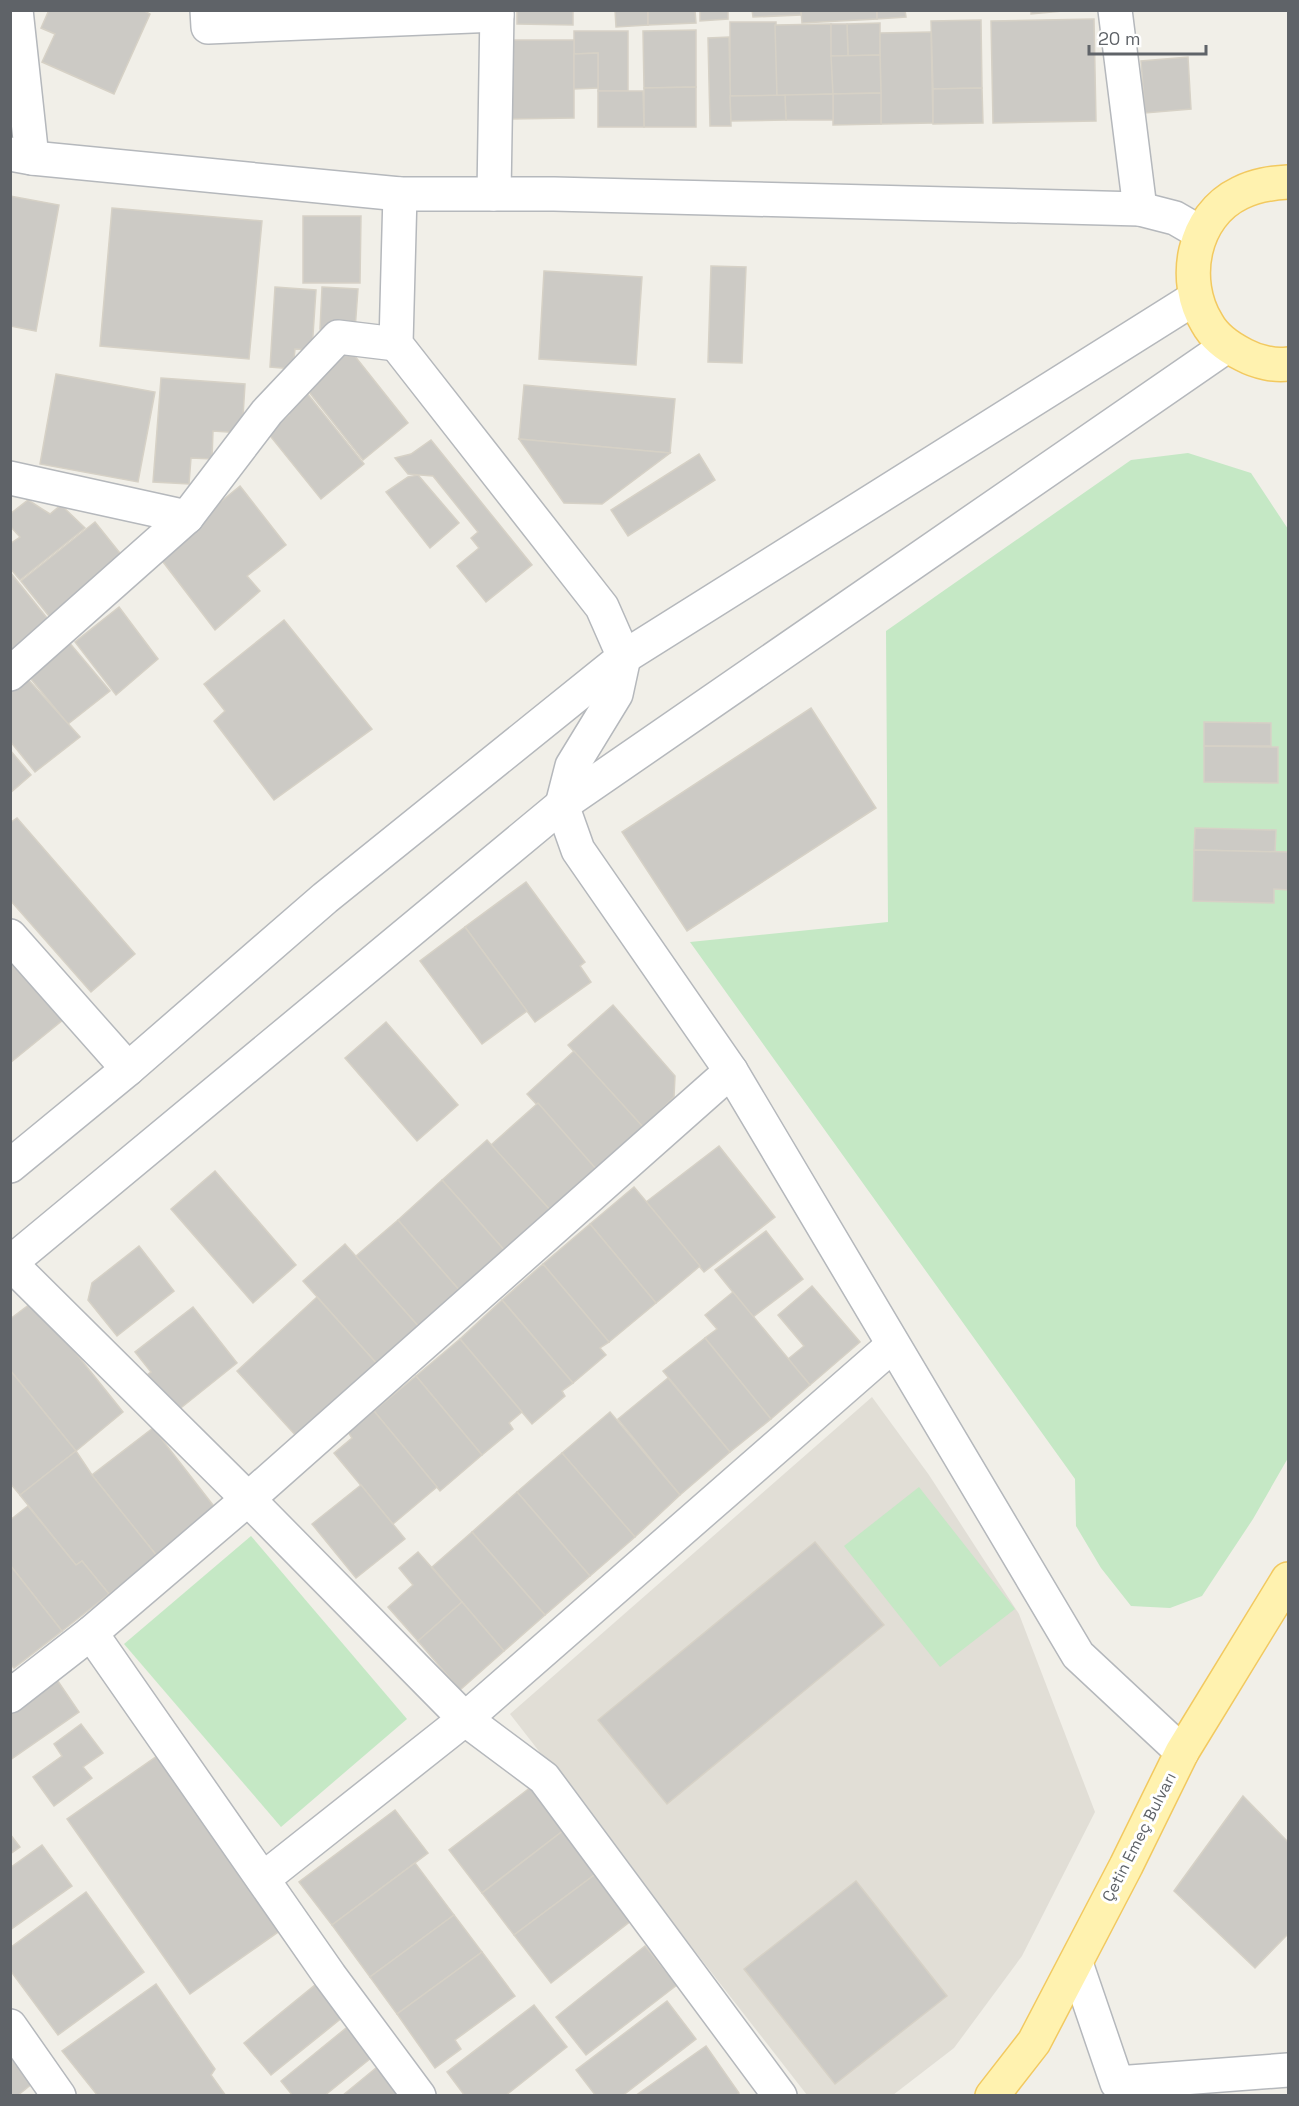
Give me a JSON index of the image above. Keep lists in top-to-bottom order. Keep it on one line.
{"streets":{"main road":["Çetin Emeç Bulvarı"]},"scale_bar":"20 m"}
